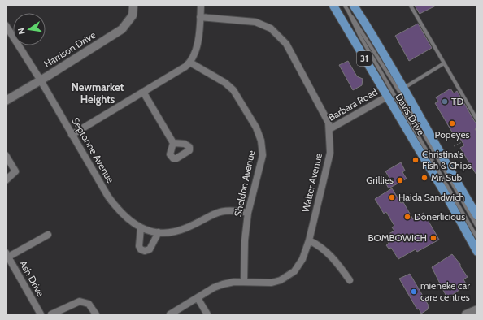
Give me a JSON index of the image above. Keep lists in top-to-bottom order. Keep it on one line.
{"streets":{"main road":["31","Davis Drive"],"street":["Harrison Drive","Barbara Road","Septonne Avenue","Walter Avenue","Sheldon Avenue","Ash Drive"]},"crossings":[["Harrison Drive","Septonne Avenue"],["Barbara Road","Davis Drive"],["Barbara Road","Walter Avenue"],["Septonne Avenue","Sheldon Avenue"],["Walter Avenue","Sheldon Avenue"]],"districts":["Newmarket Heights"],"places":["TD","Popeyes","Christina's Fish & Chips","Mr. Sub","Grillies","Haida Sandwich","Donerlicious","BOMBOWICH","mieneke car care centres"],"north":"left"}
